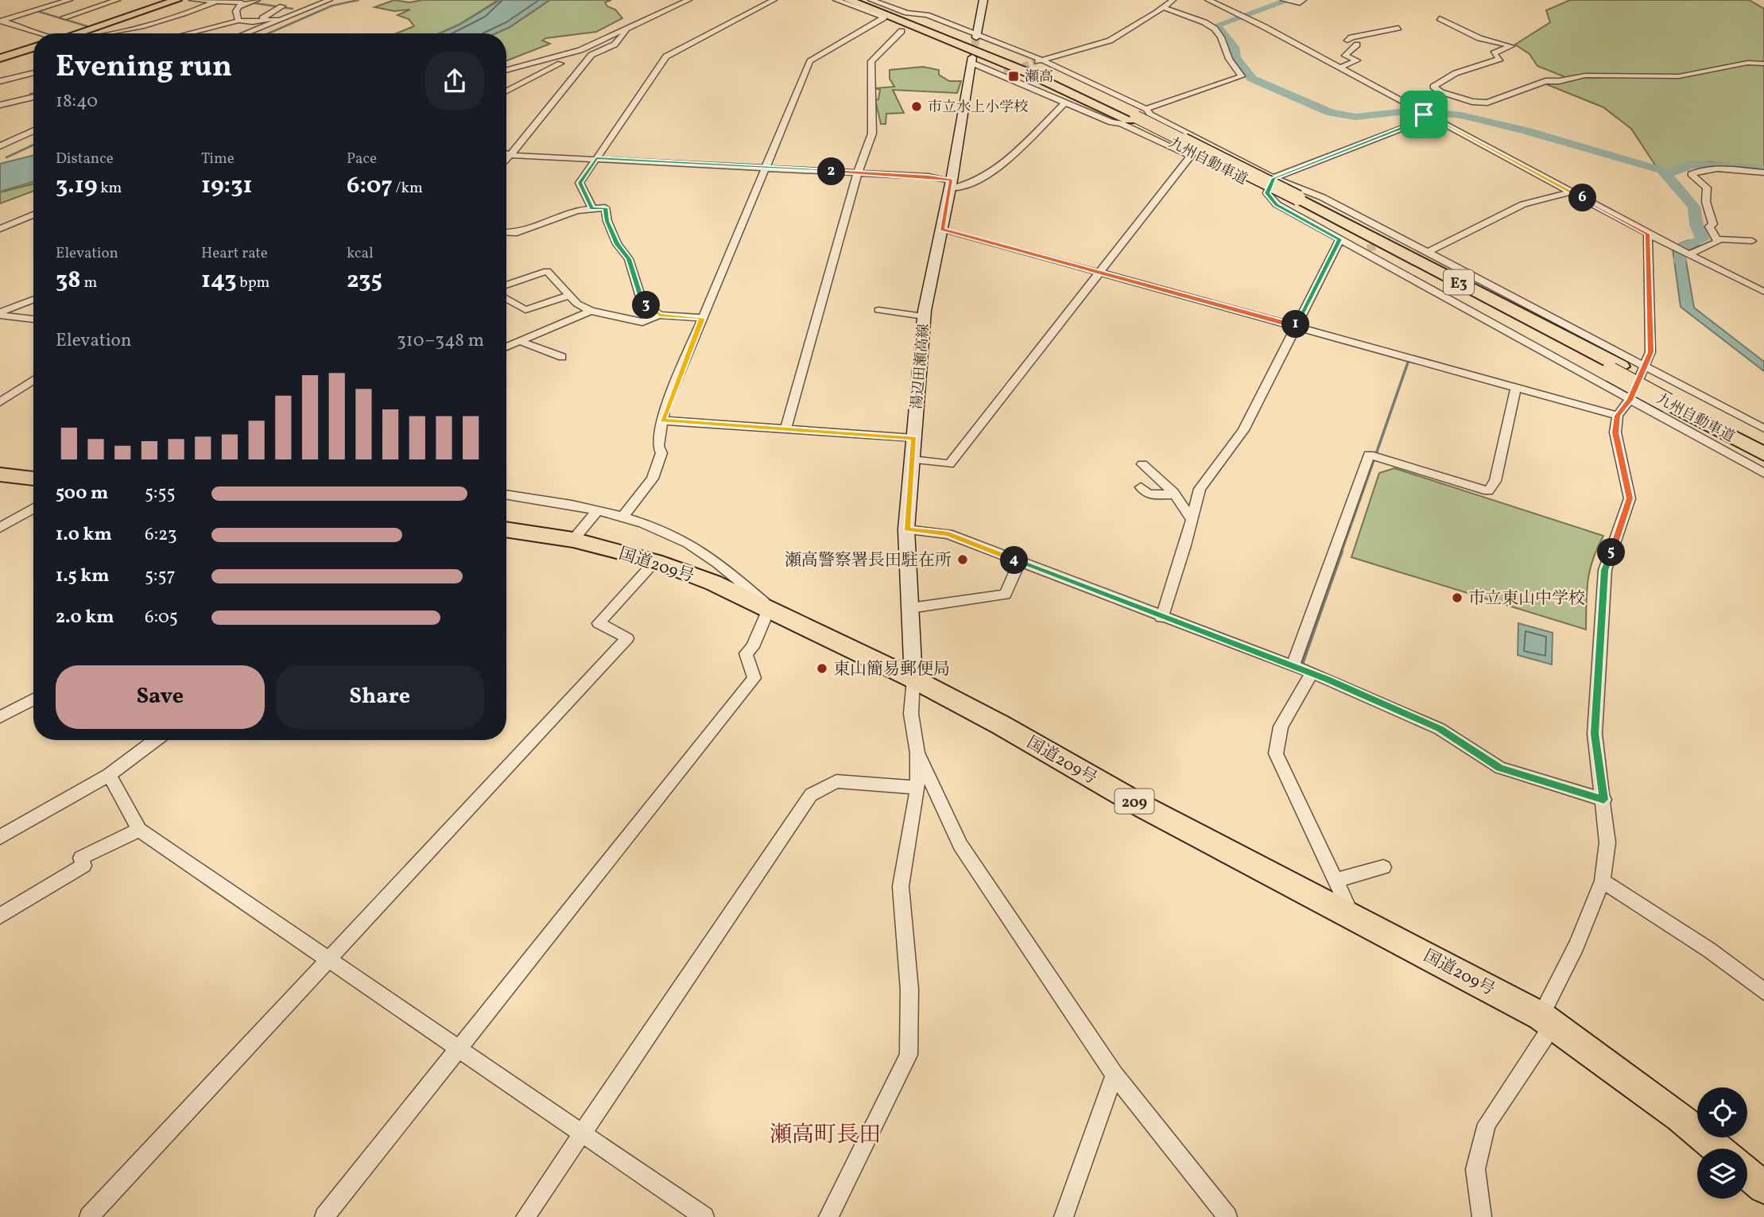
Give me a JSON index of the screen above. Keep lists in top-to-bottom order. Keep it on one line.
{"streets":{"highway":["九州自動車道","E3","国道209号","209"],"main road":["湯辺田瀬高線"]},"crossings":[["湯辺田瀬高線","国道209号"]],"districts":["瀬高町長田"],"places":{"transit":["瀬高"],"other":["市立水上小学校","瀬高警察署長田駐在所","市立東山中学校","東山簡易郵便局"]},"page":{"heading":["Evening run","18:40"],"stats":[["Distance","3.19 km"],["Time","19:31"],["Pace","6:07 /km"],["Elevation","38 m"],["Heart rate","143 bpm"],["kcal","235"]],"pins":["2","6","3","1","5","4"],"chart":["Elevation","310–348 m"],"list":[{"name":"500 m","note":"5:55"},{"name":"1.0 km","note":"6:23"},{"name":"1.5 km","note":"5:57"},{"name":"2.0 km","note":"6:05"}],"buttons":["Save","Share"]}}
